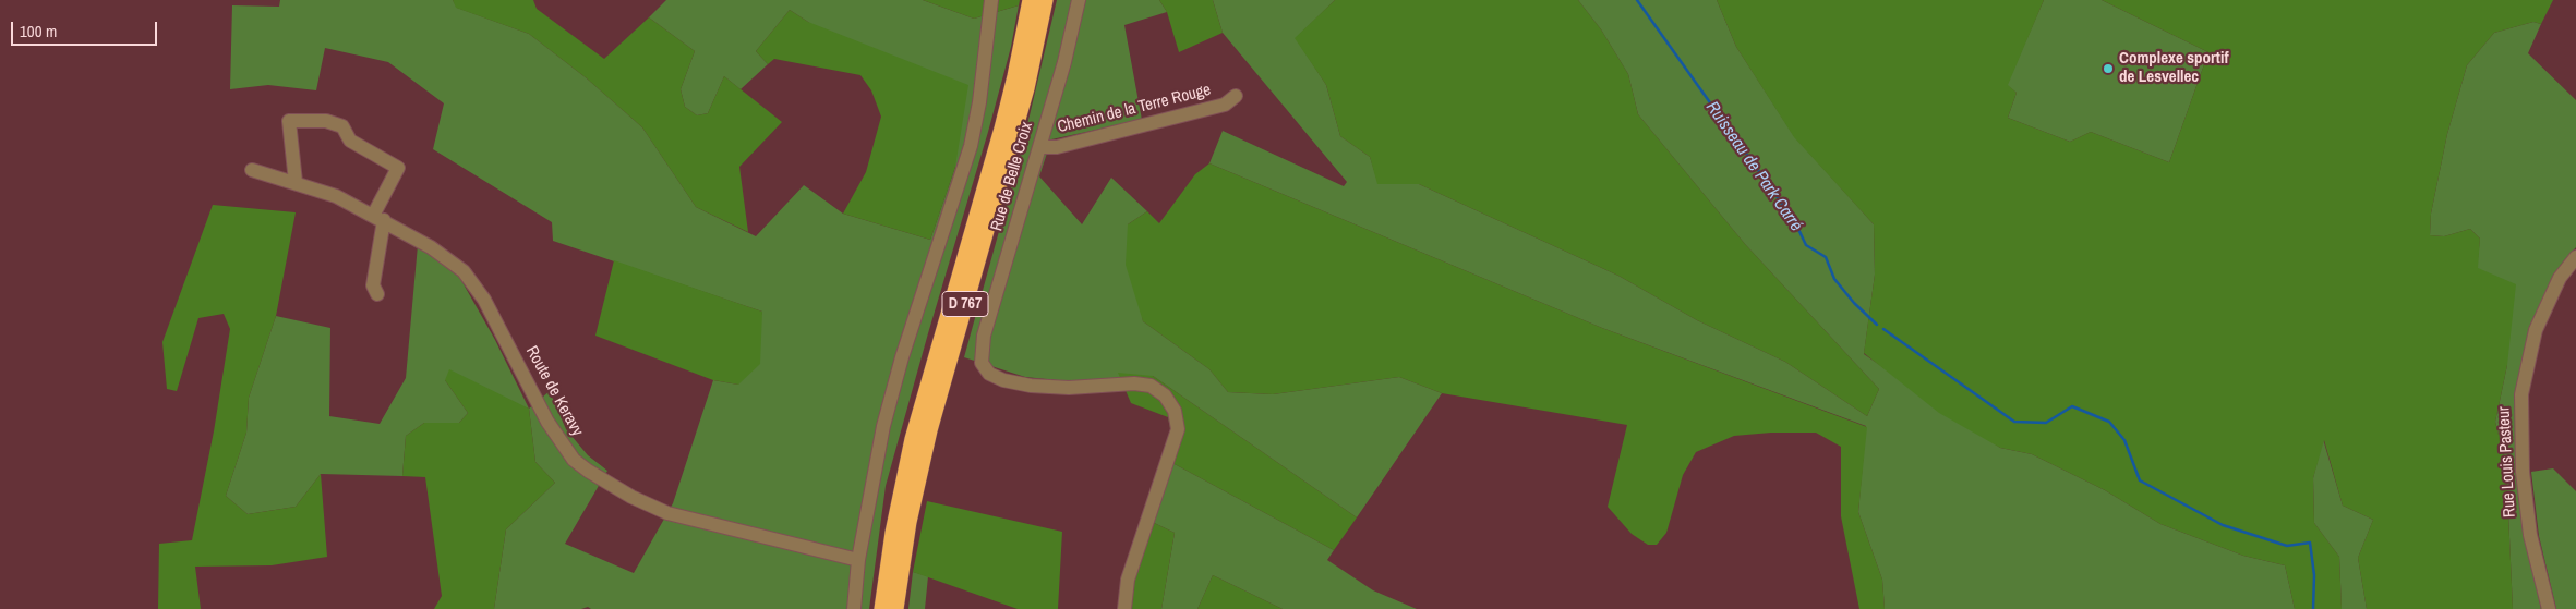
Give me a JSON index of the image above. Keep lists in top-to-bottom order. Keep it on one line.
{"streets":{"highway":["D 767"],"street":["Chemin de la Terre Rouge","Rue de Belle Croix","Route de Keravy","Rue Louis Pasteur"]},"crossings":[["Chemin de la Terre Rouge","Rue de Belle Croix"]],"water":["Ruisseau de Park Carré"],"places":["Complexe sportif de Lesvellec"],"scale_bar":"100 m"}
